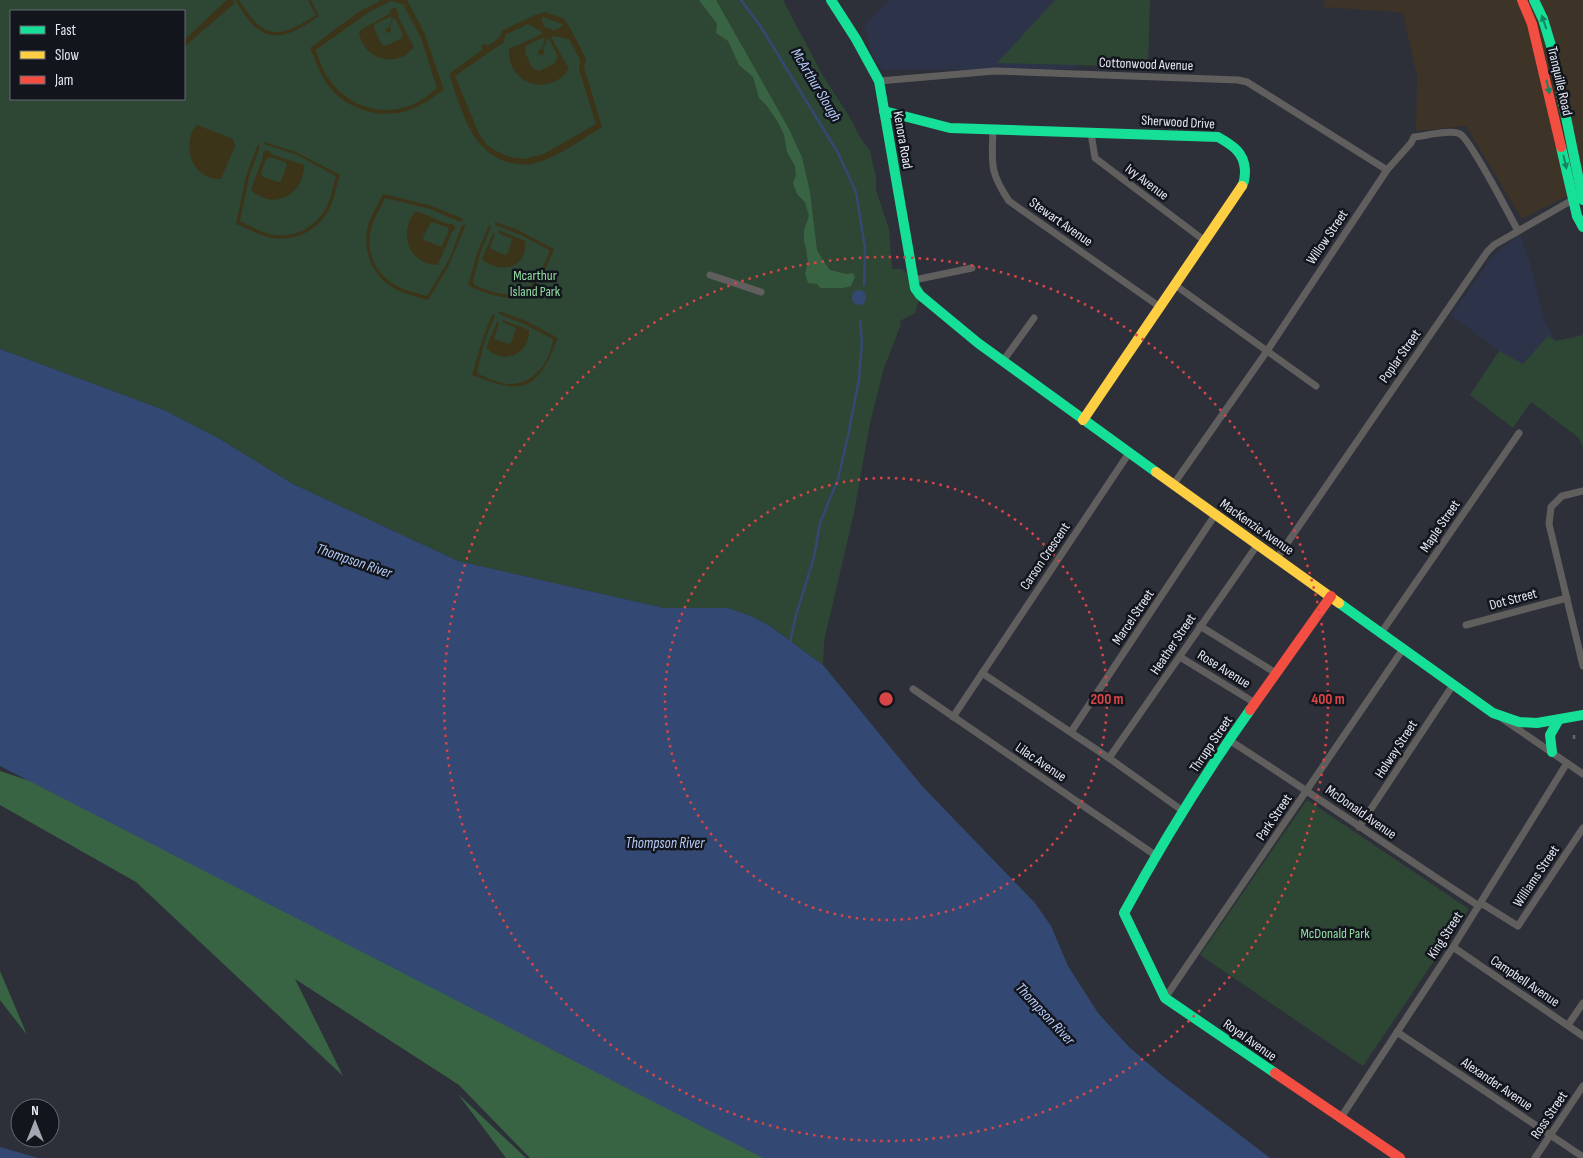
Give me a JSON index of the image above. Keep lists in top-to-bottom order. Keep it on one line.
{"streets":{"street":["Cottonwood Avenue","Tranquille Road","Sherwood Drive","Kenora Road","Ivy Avenue","Stewart Avenue","Willow Street","Poplar Street","Maple Street","MacKenzie Avenue","Carson Crescent","Dot Street","Marcel Street","Heather Street","Rose Avenue","Thrupp Street","Holway Street","Lilac Avenue","McDonald Avenue","Park Street","Williams Street","King Street","Campbell Avenue","Royal Avenue","Alexander Avenue","Ross Street"]},"crossings":[["Cottonwood Avenue","Kenora Road"],["Cottonwood Avenue","Willow Street"],["Tranquille Road","Poplar Street"],["Sherwood Drive","Kenora Road"],["Sherwood Drive","Ivy Avenue"],["Sherwood Drive","Stewart Avenue"],["Sherwood Drive","MacKenzie Avenue"],["Kenora Road","MacKenzie Avenue"],["Willow Street","Poplar Street"],["Willow Street","MacKenzie Avenue"],["Poplar Street","MacKenzie Avenue"],["Maple Street","MacKenzie Avenue"],["MacKenzie Avenue","Carson Crescent"],["MacKenzie Avenue","Marcel Street"],["MacKenzie Avenue","Heather Street"],["MacKenzie Avenue","Thrupp Street"],["MacKenzie Avenue","Holway Street"],["MacKenzie Avenue","Park Street"],["MacKenzie Avenue","King Street"],["Carson Crescent","Lilac Avenue"],["Heather Street","Rose Avenue"],["Rose Avenue","Thrupp Street"],["Thrupp Street","Lilac Avenue"],["Thrupp Street","McDonald Avenue"],["Thrupp Street","Royal Avenue"],["Holway Street","McDonald Avenue"],["McDonald Avenue","Park Street"],["McDonald Avenue","Williams Street"],["McDonald Avenue","King Street"],["Park Street","Royal Avenue"],["Williams Street","King Street"],["King Street","Campbell Avenue"],["King Street","Royal Avenue"],["King Street","Alexander Avenue"],["Alexander Avenue","Ross Street"]],"water":["McArthur Slough","Thompson River"],"parks":["Mcarthur Island Park","McDonald Park"],"legend":["Fast","Slow","Jam"],"north":"top","rings":["200 m","400 m"]}
